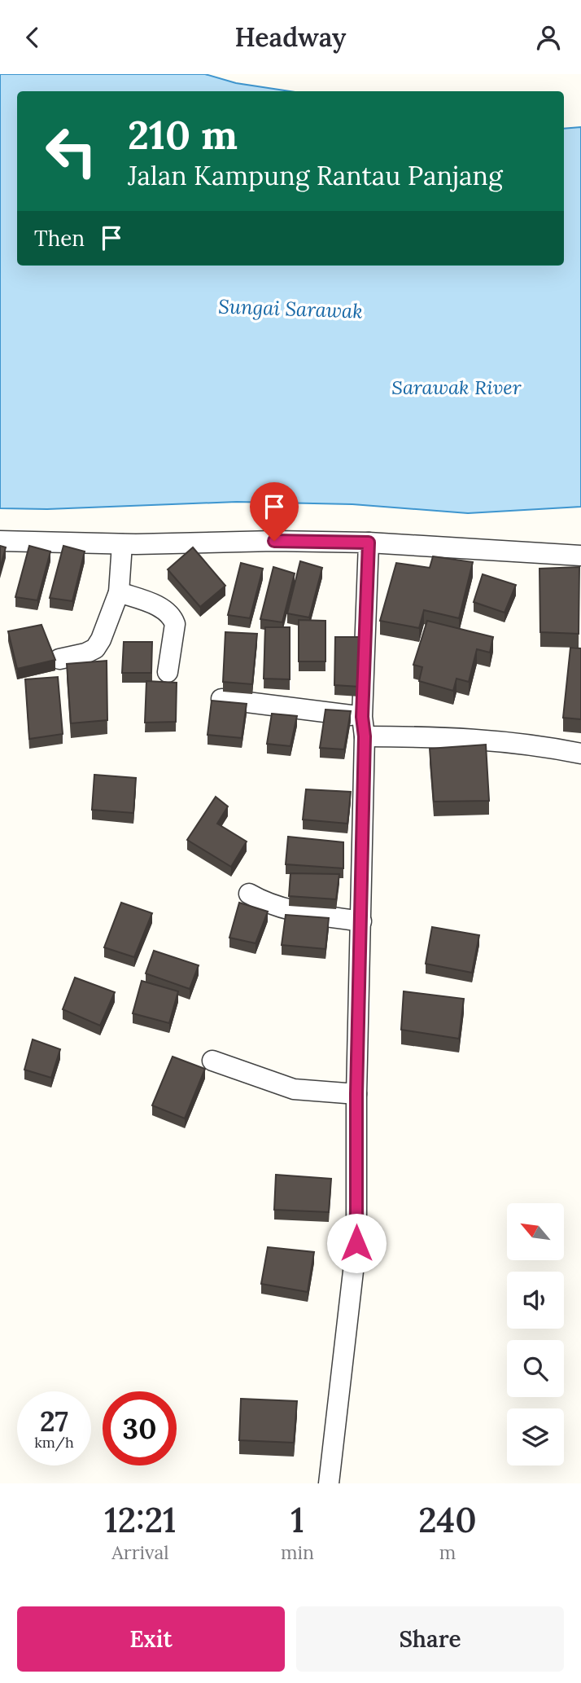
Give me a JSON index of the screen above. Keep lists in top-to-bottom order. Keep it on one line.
{"water":["Sungai Sarawak","Sarawak River"],"north":"top left","page":{"header":"Headway","turn":["210 m","Jalan Kampung Rantau Panjang"],"then":"Then","speed":"27 km/h","limit":"30","eta":["12:21","Arrival","1","min","240","m"],"buttons":["Exit","Share"]}}
